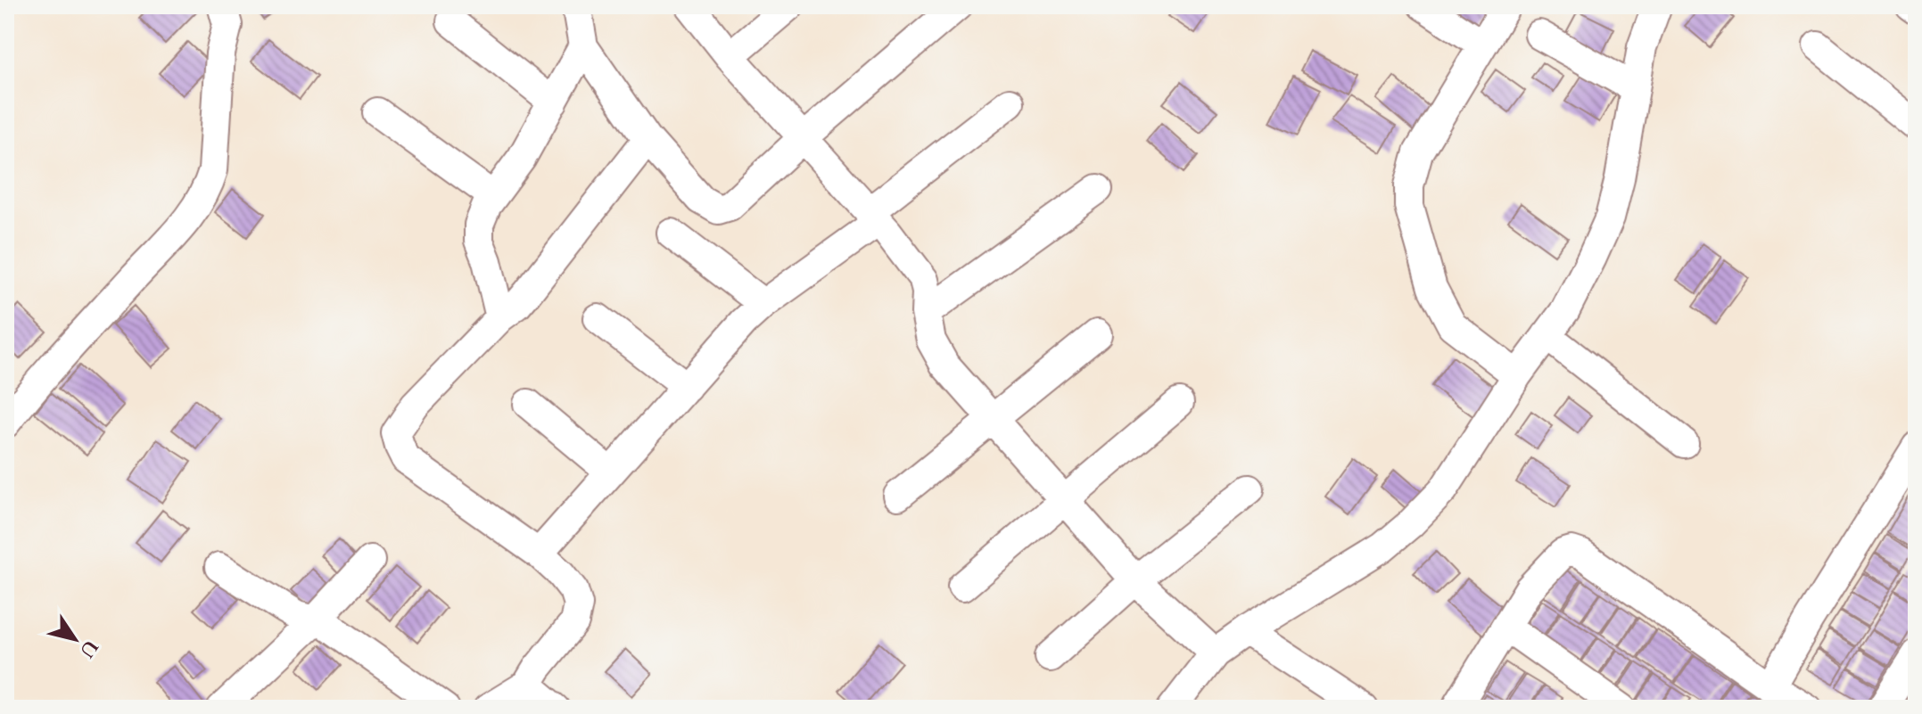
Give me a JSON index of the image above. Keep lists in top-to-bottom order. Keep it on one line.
{"north":"bottom right"}
